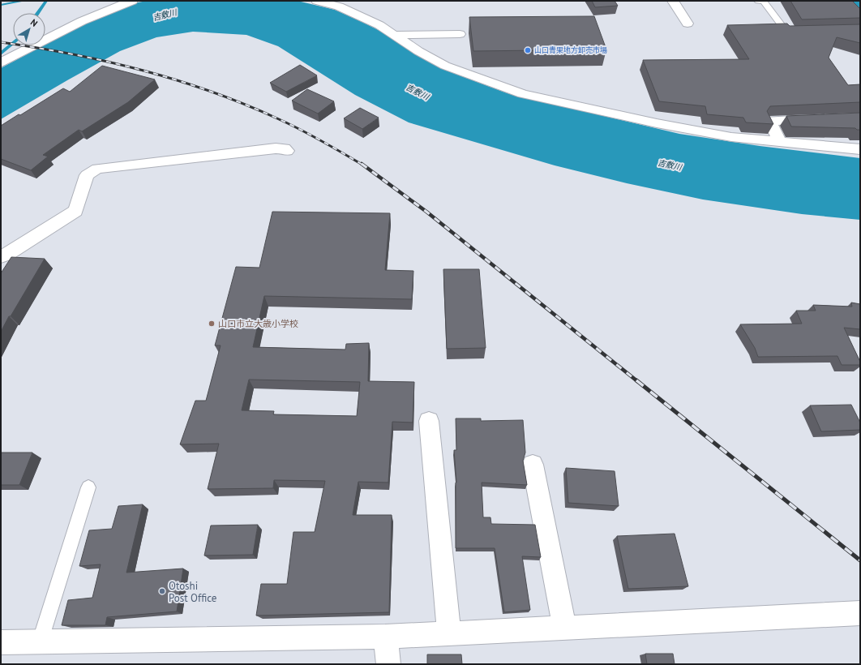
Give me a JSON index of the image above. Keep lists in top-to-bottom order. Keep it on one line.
{"water":["吉敷川"],"places":["山口青果地方卸売市場","山口市立大歳小学校","Otoshi Post Office"],"north":"top right"}
